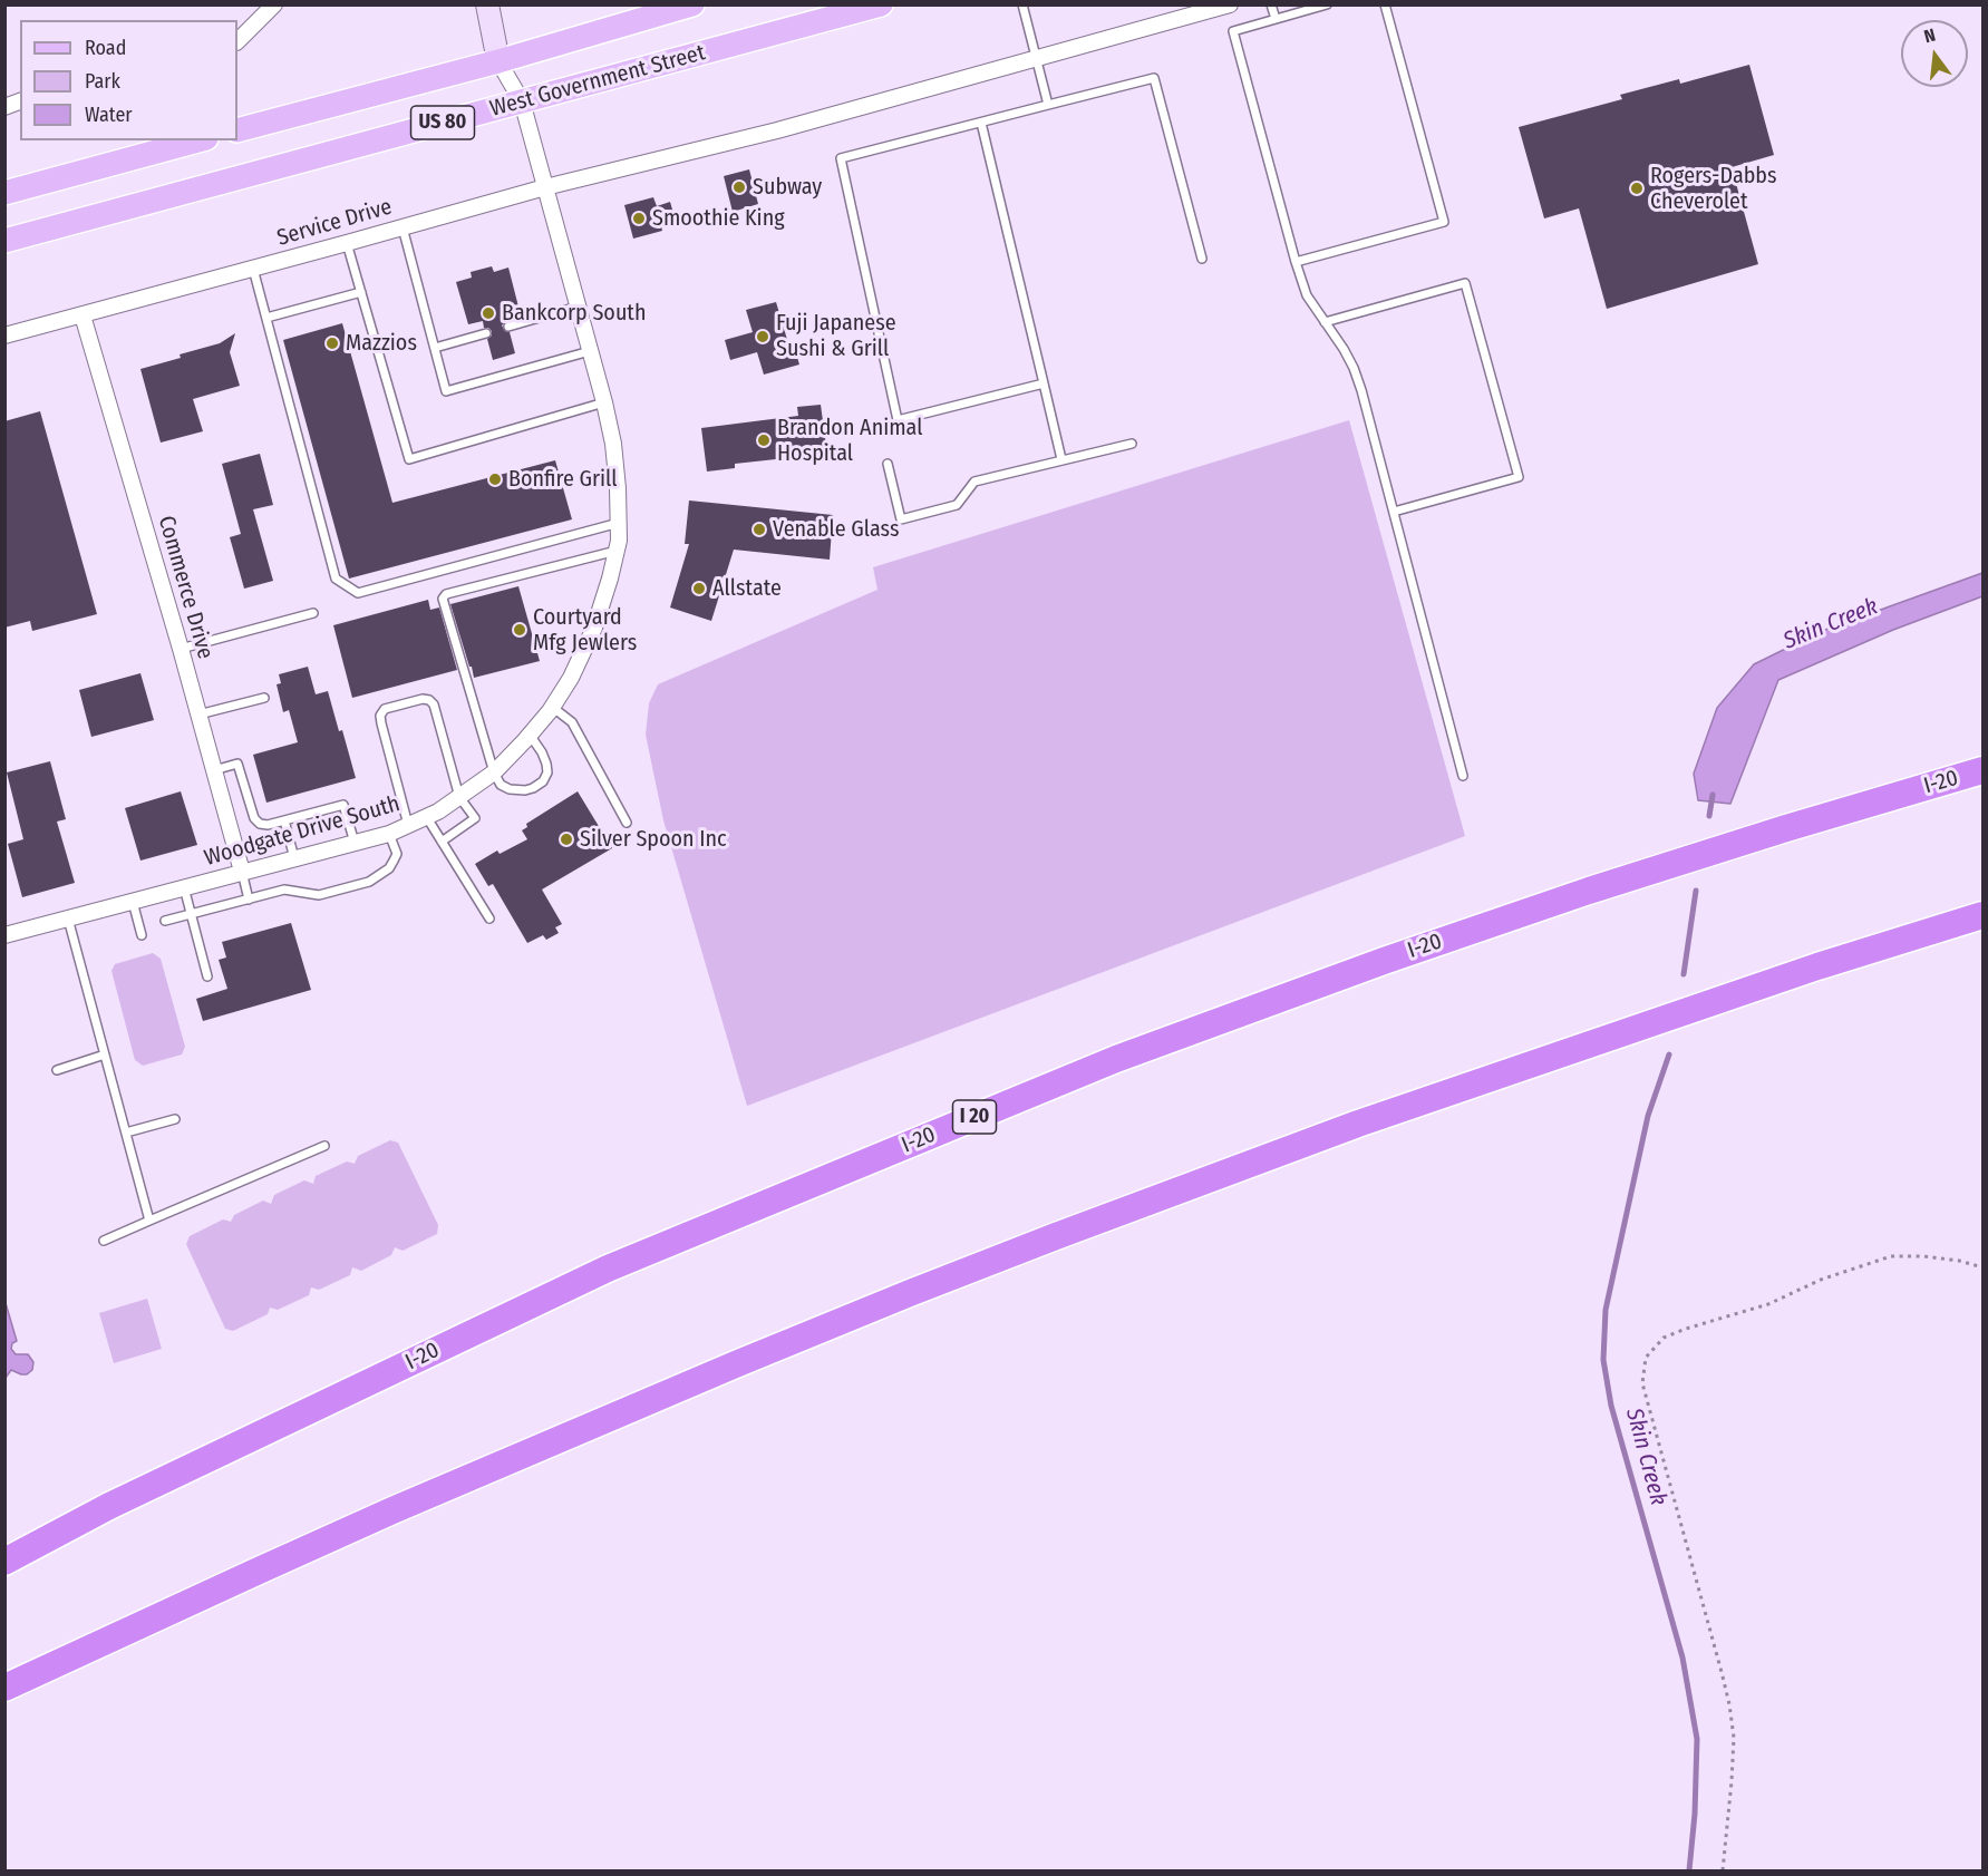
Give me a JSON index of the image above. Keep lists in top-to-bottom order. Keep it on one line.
{"streets":{"highway":["I-20","I 20"],"main road":["West Government Street","US 80"],"street":["Service Drive","Commerce Drive","Woodgate Drive South"]},"crossings":[["Service Drive","Commerce Drive"],["Service Drive","Woodgate Drive South"],["Commerce Drive","Woodgate Drive South"]],"water":["Skin Creek"],"places":["Subway","Rogers-Dabbs Cheverolet","Smoothie King","Bankcorp South","Fuji Japanese Sushi & Grill","Mazzios","Brandon Animal Hospital","Bonfire Grill","Venable Glass","Allstate","Courtyard Mfg Jewlers","Silver Spoon Inc"],"legend":["Road","Park","Water"],"north":"top"}
